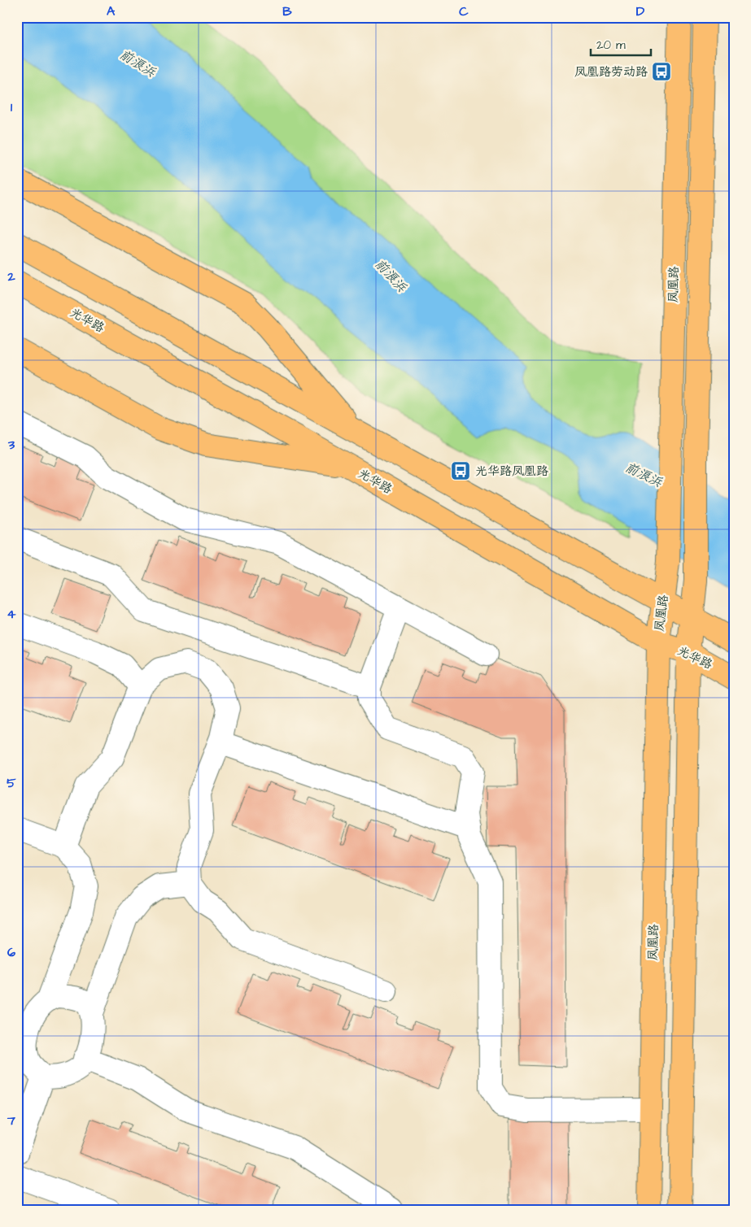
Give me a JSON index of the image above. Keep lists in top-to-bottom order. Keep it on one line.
{"streets":{"main road":["凤凰路","光华路"]},"crossings":[["凤凰路","光华路"]],"water":["前浪浜"],"places":{"bus stop":["凤凰路劳动路","光华路凤凰路"]},"scale_bar":"20 m","grid":{"columns":["A","B","C","D"],"rows":["1","2","3","4","5","6","7"]}}
